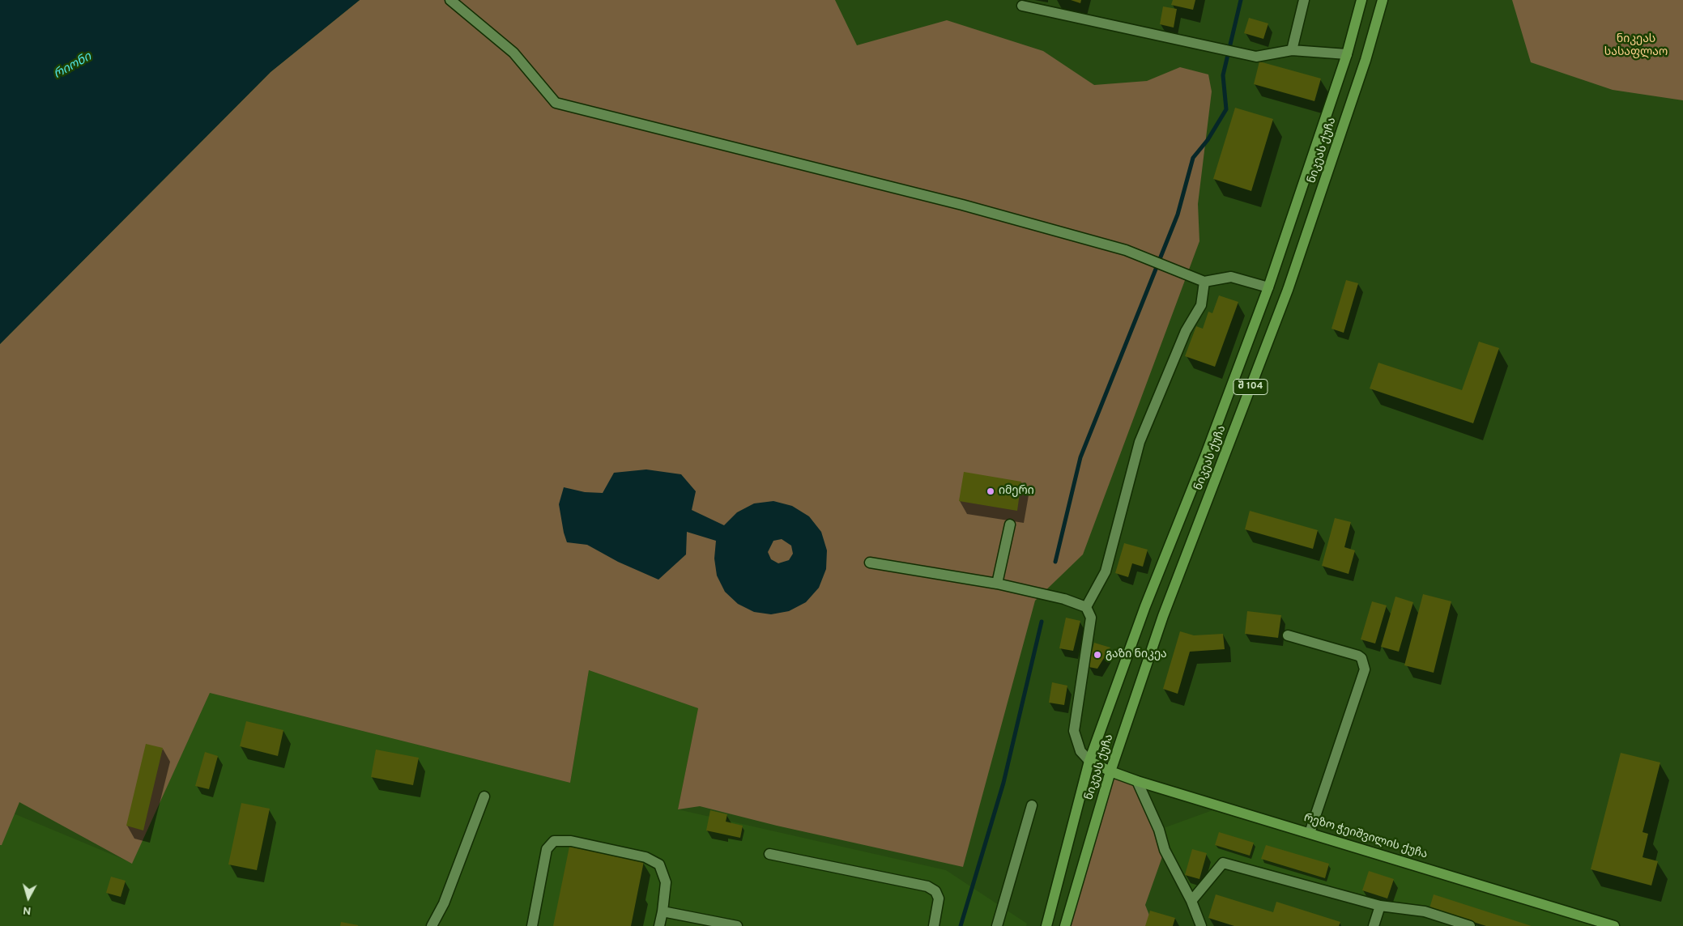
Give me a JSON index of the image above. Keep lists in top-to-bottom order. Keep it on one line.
{"streets":{"main road":["ნიკეას ქუჩა","შ 104","რეზო ჭეიშვილის ქუჩა"]},"crossings":[["ნიკეას ქუჩა","რეზო ჭეიშვილის ქუჩა"]],"water":["რიონი"],"parks":["ნიკეას სასაფლაო"],"places":["იმერი","გაზი ნიკეა"],"north":"bottom"}
